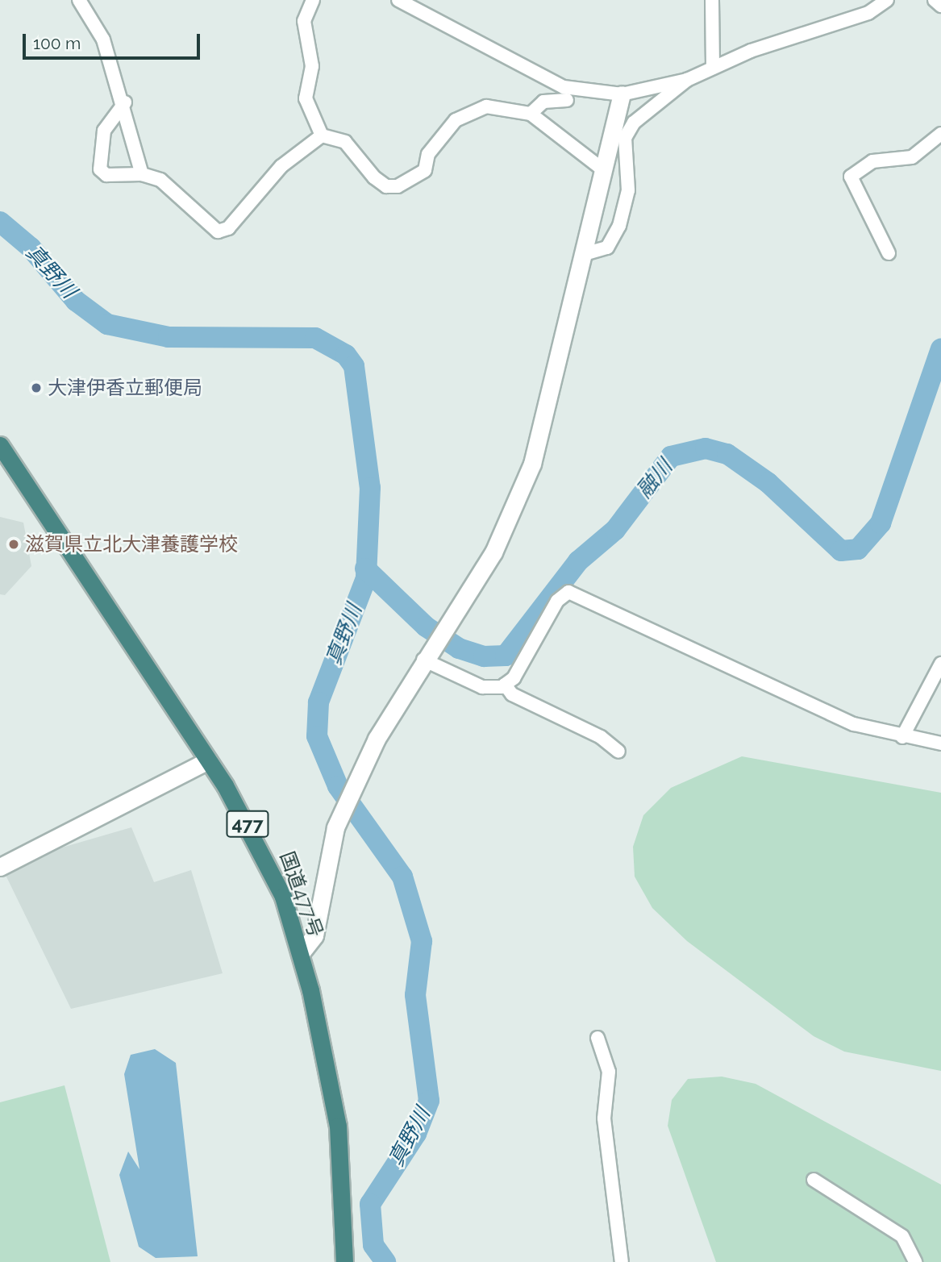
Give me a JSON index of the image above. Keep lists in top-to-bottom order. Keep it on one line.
{"streets":{"highway":["477","国道477号"]},"water":["真野川","融川"],"places":["大津伊香立郵便局","滋賀県立北大津養護学校"],"scale_bar":"100 m"}
